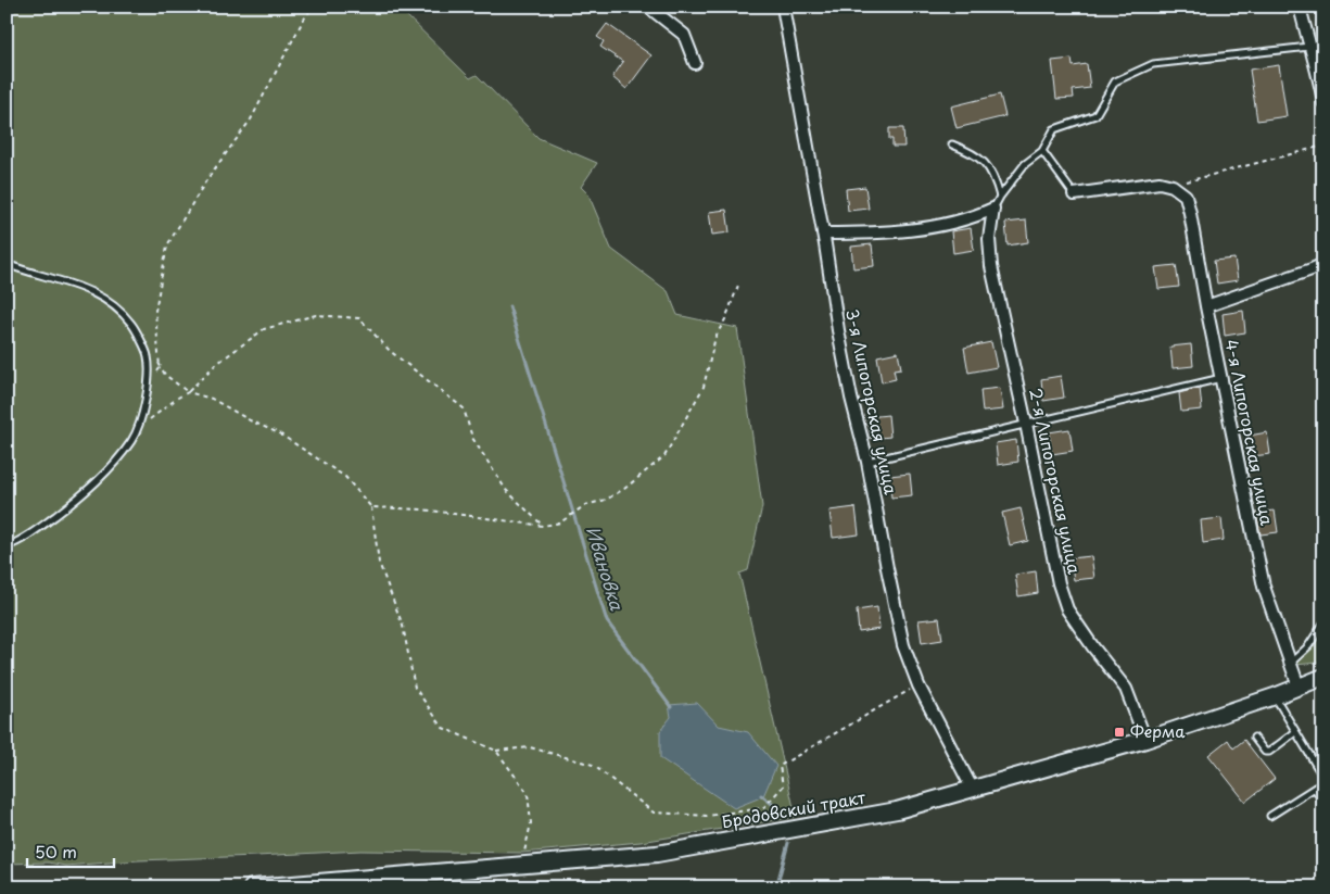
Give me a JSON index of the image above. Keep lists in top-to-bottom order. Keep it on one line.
{"streets":{"street":["3-я Липогорская улица","4-я Липогорская улица","2-я Липогорская улица","Бродовский тракт"]},"crossings":[["3-я Липогорская улица","Бродовский тракт"],["4-я Липогорская улица","Бродовский тракт"],["2-я Липогорская улица","Бродовский тракт"]],"water":["Ивановка"],"places":{"transit":["Ферма"]},"scale_bar":"50 m"}
